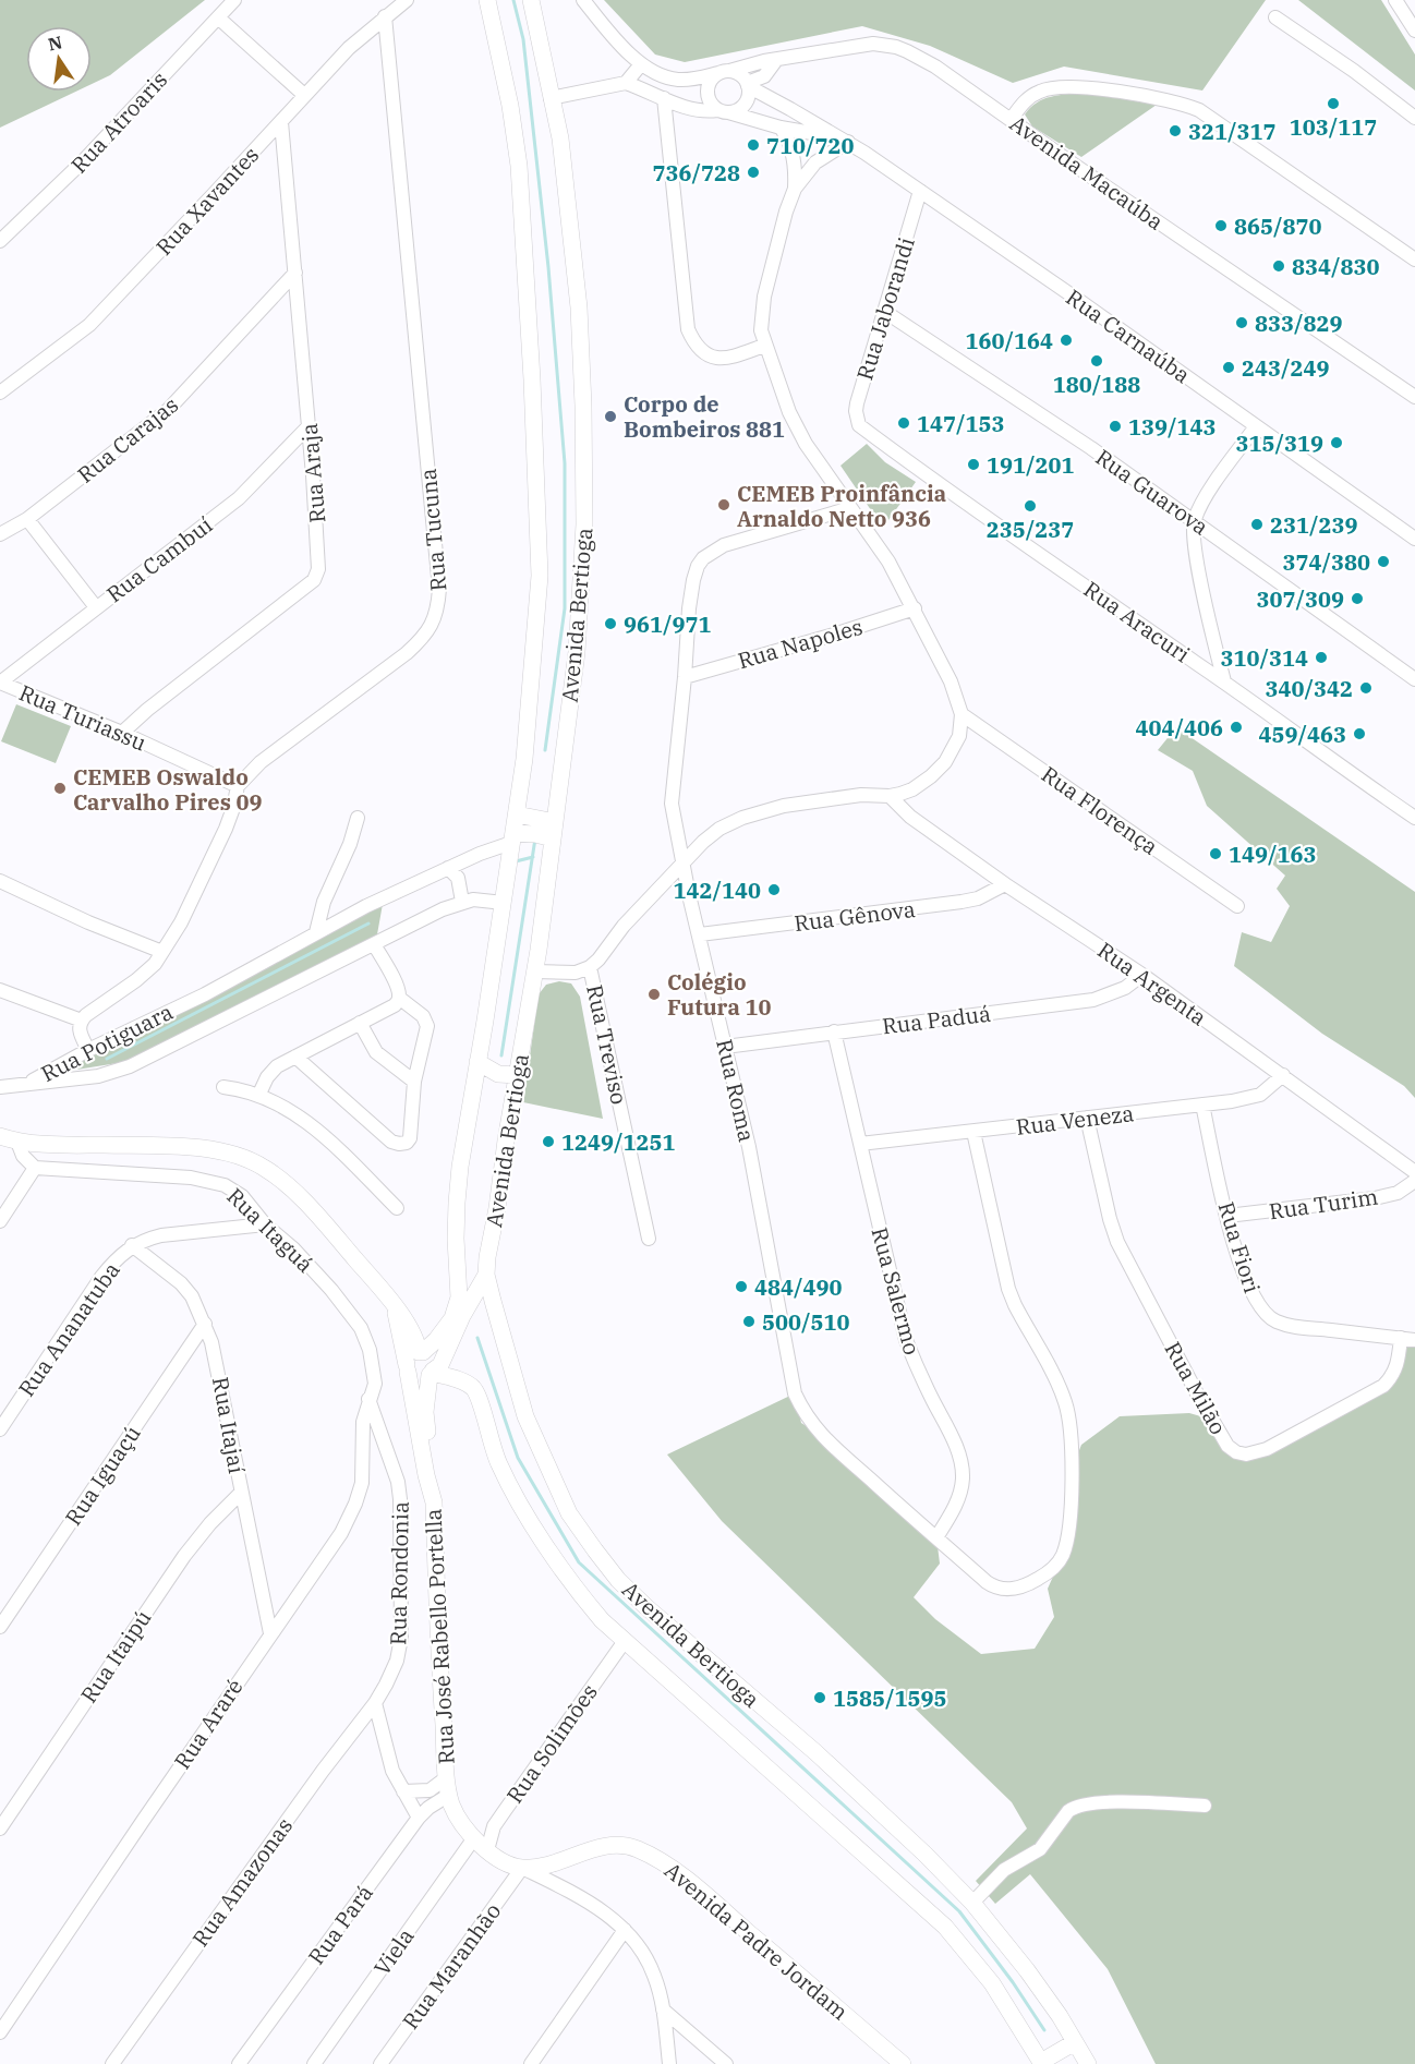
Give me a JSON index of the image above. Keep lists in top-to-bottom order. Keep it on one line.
{"streets":{"street":["Rua Atroaris","Avenida Macaúba","Rua Xavantes","Rua Jaborandi","Rua Carnaúba","Rua Carajas","Rua Araja","Rua Guarova","Rua Tucuna","Rua Cambuí","Avenida Bertioga","Rua Aracuri","Rua Napoles","Rua Turiassu","Rua Florença","Rua Gênova","Rua Argenta","Rua Paduá","Rua Potiguara","Rua Treviso","Rua Roma","Rua Veneza","Rua Turim","Rua Itaguá","Rua Fiori","Rua Salermo","Rua Ananatuba","Rua Milão","Rua Itajaí","Rua Iguaçú","Rua Rondonia","Rua José Rabello Portella","Rua Itaipú","Rua Araré","Rua Solimões","Rua Amazonas","Rua Pará","Avenida Padre Jordam","Viela","Rua Maranhão"]},"crossings":[["Avenida Macaúba","Rua Carnaúba"],["Rua Xavantes","Rua Araja"],["Rua Xavantes","Rua Tucuna"],["Rua Jaborandi","Rua Carnaúba"],["Rua Jaborandi","Rua Guarova"],["Rua Jaborandi","Rua Aracuri"],["Rua Carajas","Rua Araja"],["Rua Araja","Rua Cambuí"],["Rua Araja","Rua Turiassu"],["Rua Tucuna","Rua Turiassu"],["Rua Cambuí","Rua Turiassu"],["Avenida Bertioga","Rua Potiguara"],["Avenida Bertioga","Rua José Rabello Portella"],["Avenida Bertioga","Rua Solimões"],["Rua Napoles","Rua Roma"],["Rua Gênova","Rua Argenta"],["Rua Gênova","Rua Roma"],["Rua Argenta","Rua Paduá"],["Rua Argenta","Rua Veneza"],["Rua Paduá","Rua Roma"],["Rua Paduá","Rua Salermo"],["Rua Roma","Rua Veneza"],["Rua Roma","Rua Salermo"],["Rua Veneza","Rua Fiori"],["Rua Veneza","Rua Salermo"],["Rua Veneza","Rua Milão"],["Rua Turim","Rua Fiori"],["Rua Itaguá","Rua Ananatuba"],["Rua Itaguá","Rua Rondonia"],["Rua Itaguá","Rua Araré"],["Rua Fiori","Rua Milão"],["Rua Ananatuba","Rua Itajaí"],["Rua Itajaí","Rua Iguaçú"],["Rua Itajaí","Rua Itaipú"],["Rua Itajaí","Rua Araré"],["Rua Rondonia","Rua Araré"],["Rua Rondonia","Rua Amazonas"],["Rua José Rabello Portella","Rua Solimões"],["Rua José Rabello Portella","Rua Pará"],["Rua José Rabello Portella","Viela"],["Rua Solimões","Viela"],["Avenida Padre Jordam","Rua Maranhão"]],"places":["103/117","321/317","710/720","736/728","865/870","834/830","833/829","160/164","180/188","243/249","Corpo de Bombeiros 881","147/153","139/143","315/319","191/201","CEMEB Proinfância Arnaldo Netto 936","235/237","231/239","374/380","307/309","961/971","310/314","340/342","404/406","459/463","CEMEB Oswaldo Carvalho Pires 09","149/163","142/140","Colégio Futura 10","1249/1251","484/490","500/510","1585/1595"],"north":"top"}
